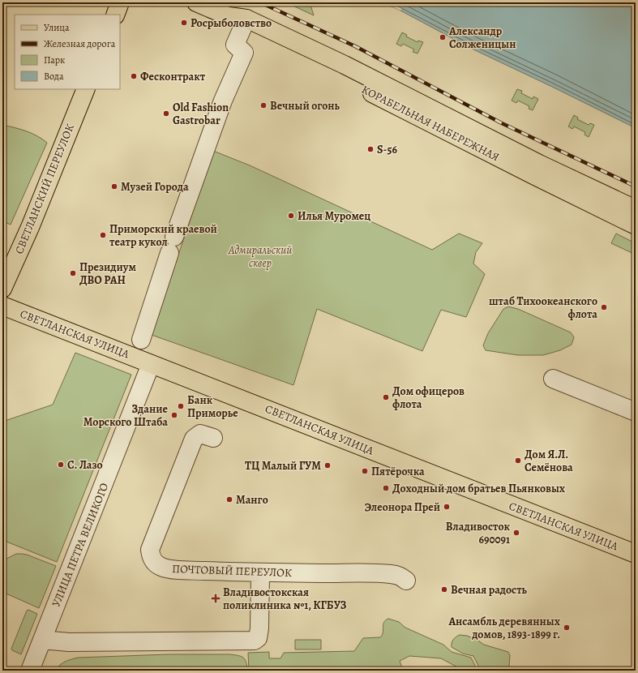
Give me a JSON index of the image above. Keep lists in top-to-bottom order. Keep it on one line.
{"streets":{"main road":["КОРАБЕЛЬНАЯ НАБЕРЕЖНАЯ","СВЕТЛАНСКИЙ ПЕРЕУЛОК","СВЕТЛАНСКАЯ УЛИЦА"],"street":["УЛИЦА ПЕТРА ВЕЛИКОГО","ПОЧТОВЫЙ ПЕРЕУЛОК"]},"crossings":[["СВЕТЛАНСКАЯ УЛИЦА","УЛИЦА ПЕТРА ВЕЛИКОГО"]],"parks":["Адмиральский сквер"],"places":{"other":["Росрыболовство","Александр Солженицын","Фесконтракт","Вечный огонь","Old Fashion Gastrobar","S-56","Музей Города","Илья Муромец","Приморский краевой театр кукол","Президиум ДВО РАН","штаб Тихоокеанского флота","Дом офицеров флота","Банк Приморье","Здание Морского Штаба","Дом Я.Л. Семёнова","С. Лазо","ТЦ Малый ГУМ","Пятёрочка","Доходный дом братьев Пьянковых","Манго","Элеонора Прей","Владивосток 690091","Вечная радость","Ансамбль деревянных домов, 1893-1899 г."],"health":["Владивостокская поликлиника №1, КГБУЗ"]},"legend":["Улица","Железная дорога","Парк","Вода"]}
